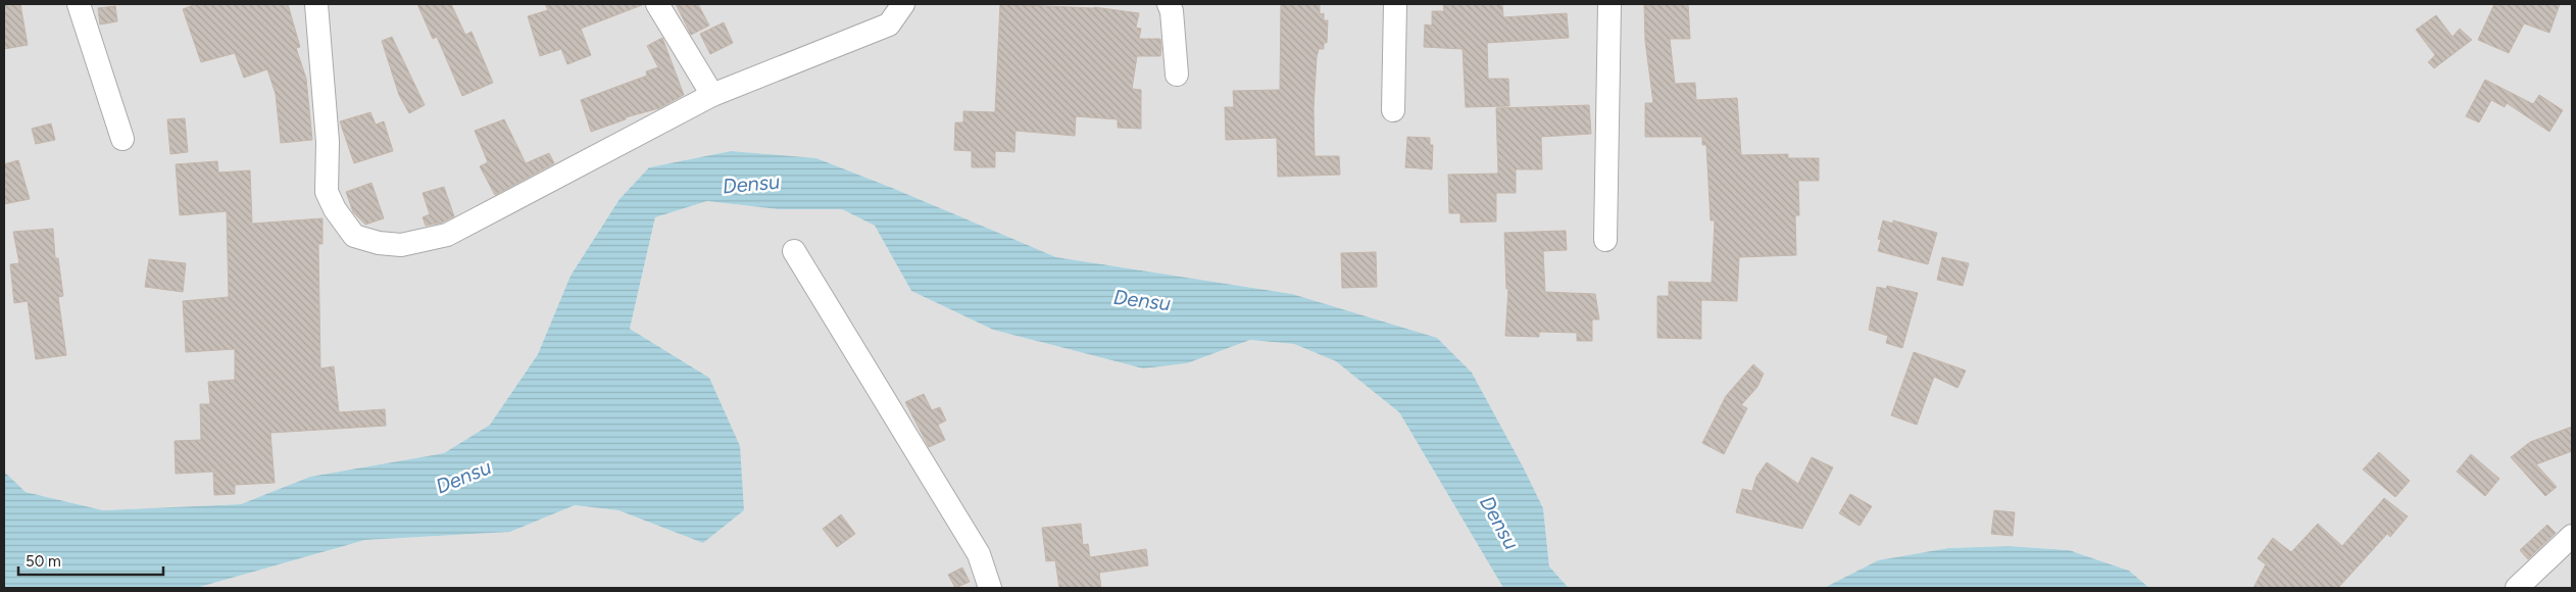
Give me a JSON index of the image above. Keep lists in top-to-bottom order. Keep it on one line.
{"water":["Densu"],"scale_bar":"50 m"}
